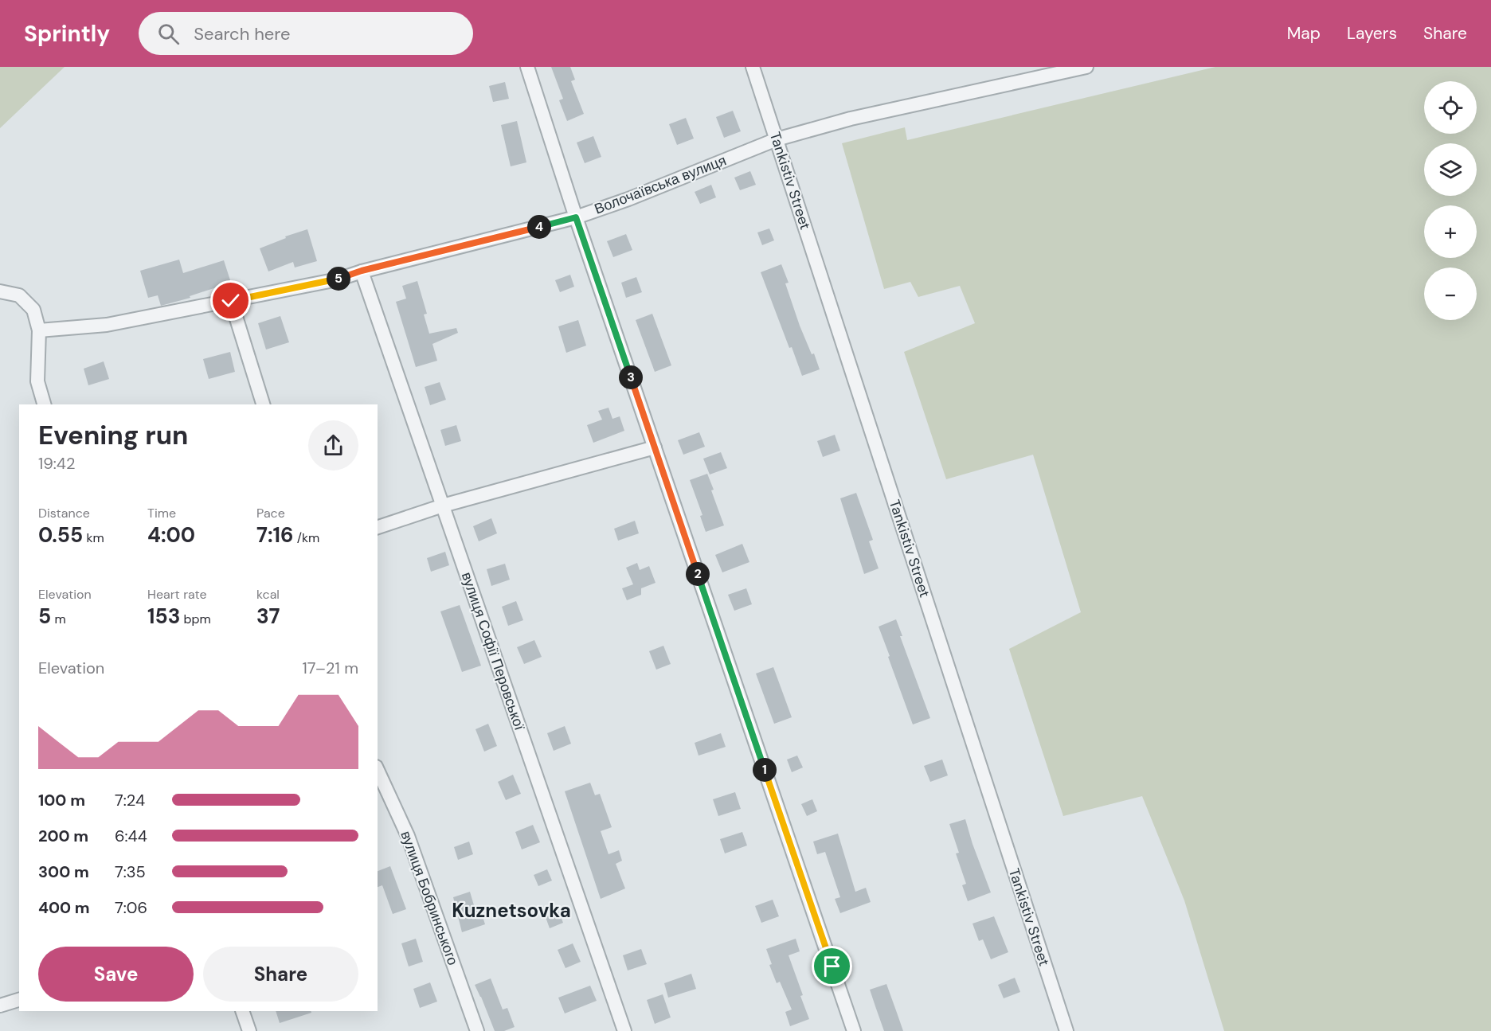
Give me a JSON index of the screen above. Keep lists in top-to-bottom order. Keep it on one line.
{"streets":{"street":["Tankistiv Street","Волочаївська вулиця","вулиця Софії Перовської","вулиця Бобринського"]},"crossings":[["Tankistiv Street","Волочаївська вулиця"],["Волочаївська вулиця","вулиця Софії Перовської"]],"districts":["Kuznetsovka"],"page":{"header":"Sprintly","search":"Search here","nav":["Map","Layers","Share"],"map_buttons":["+","−"],"pins":["4","5","3","2","1"],"heading":["Evening run","19:42"],"stats":[["Distance","0.55 km"],["Time","4:00"],["Pace","7:16 /km"],["Elevation","5 m"],["Heart rate","153 bpm"],["kcal","37"]],"chart":["Elevation","17–21 m"],"list":[{"name":"100 m","note":"7:24"},{"name":"200 m","note":"6:44"},{"name":"300 m","note":"7:35"},{"name":"400 m","note":"7:06"}],"buttons":["Save","Share"]}}
